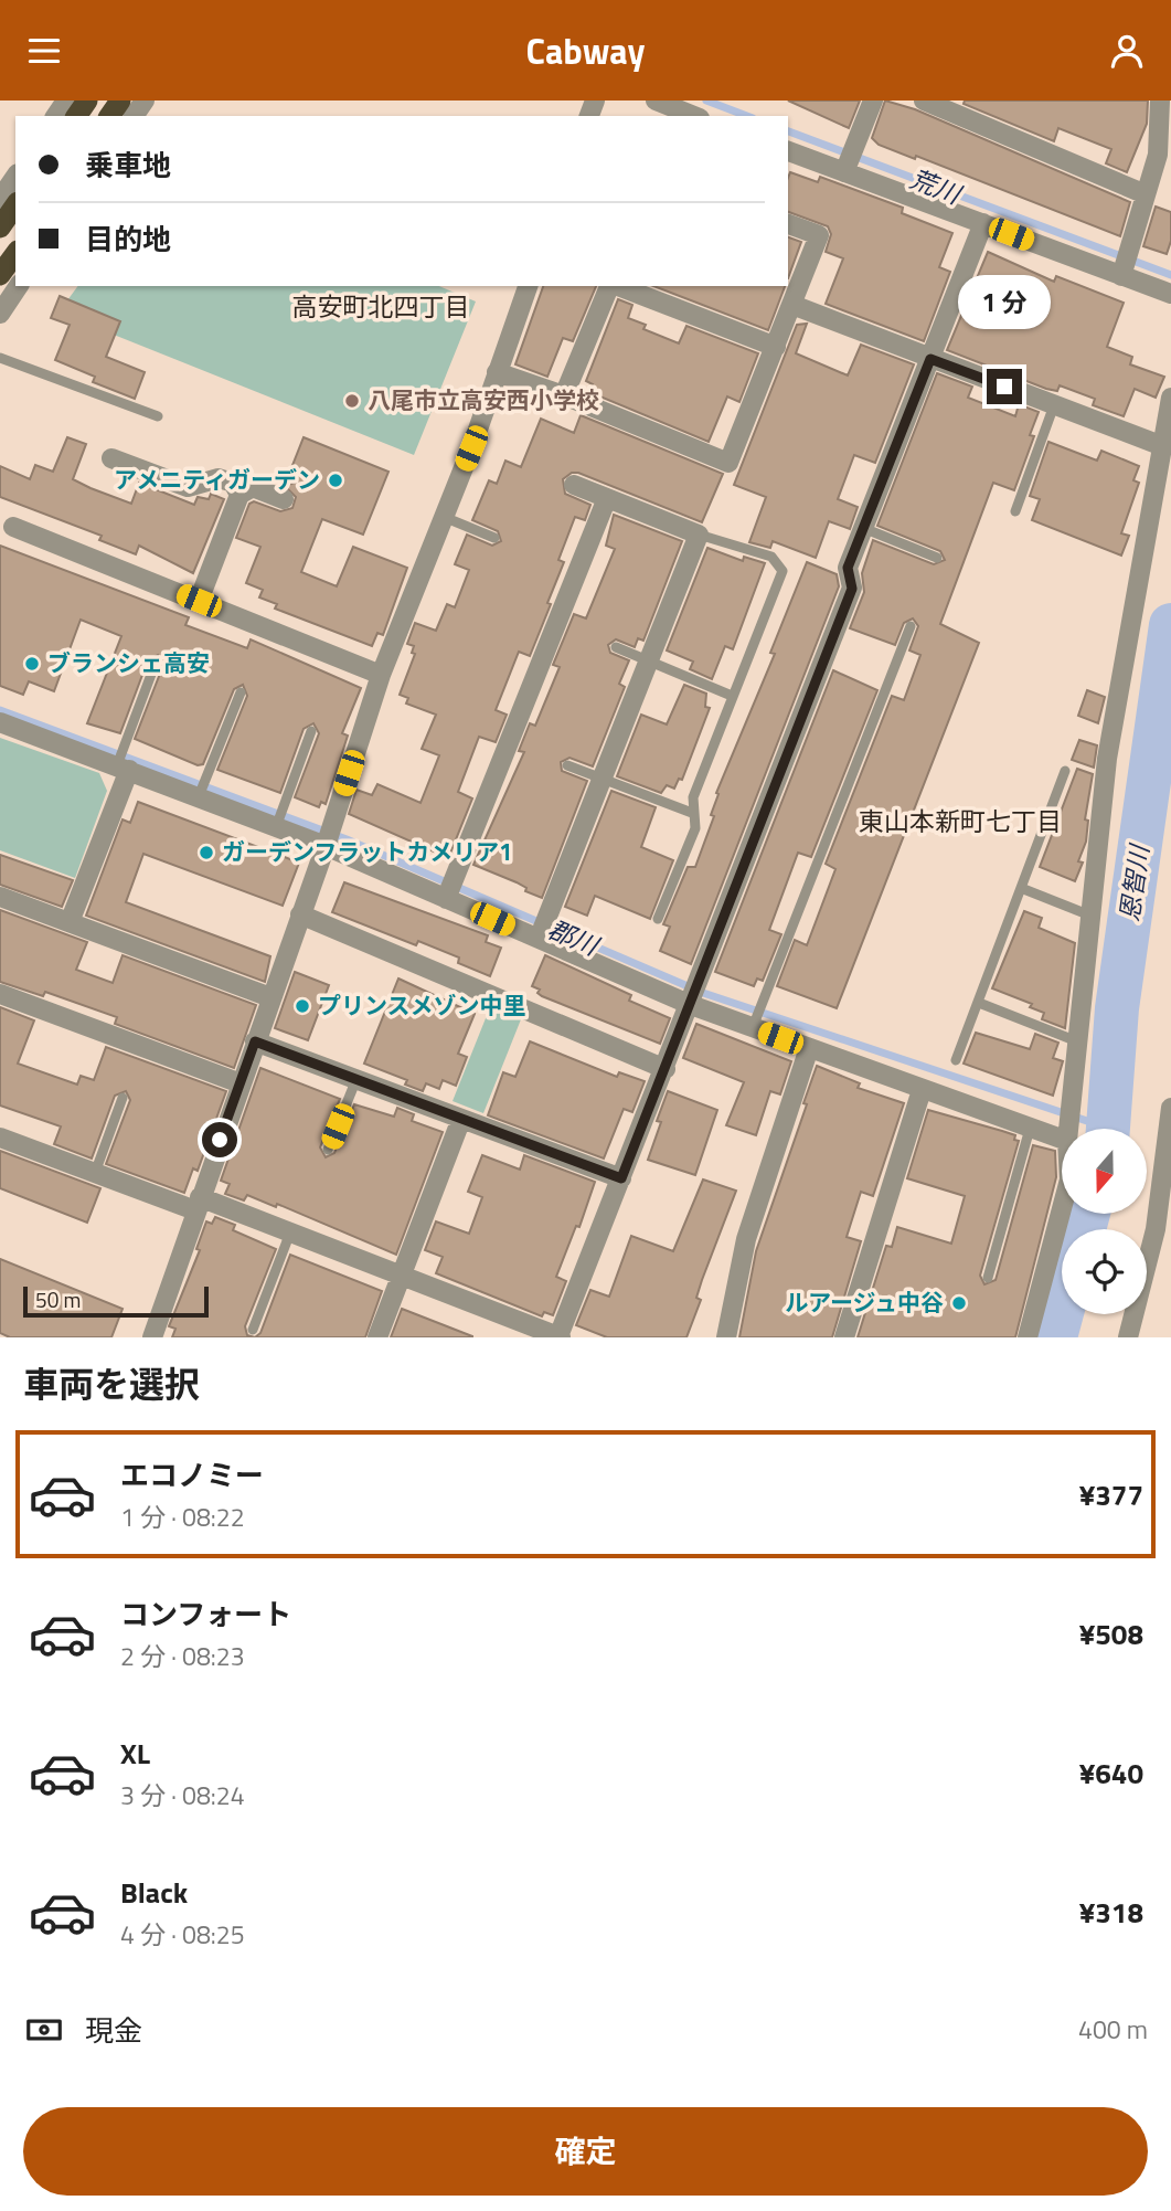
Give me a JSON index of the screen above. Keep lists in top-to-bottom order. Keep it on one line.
{"districts":["高安町北四丁目","東山本新町七丁目"],"water":["荒川","恩智川","郡川"],"places":["八尾市立高安西小学校","アメニティガーデン","ブランシェ高安","ガーデンフラットカメリア1","プリンスメゾン中里","ルアージュ中谷"],"scale_bar":"50 m","north":"bottom","page":{"header":"Cabway","banner":["乗車地","目的地"],"bubble":"1 分","scale":"50 m","heading":"車両を選択","list":[{"name":"エコノミー","note":"1 分 · 08:22","value":"¥377"},{"name":"コンフォート","note":"2 分 · 08:23","value":"¥508"},{"name":"XL","note":"3 分 · 08:24","value":"¥640"},{"name":"Black","note":"4 分 · 08:25","value":"¥318"}],"pay":["現金","400 m"],"buttons":"確定"}}
